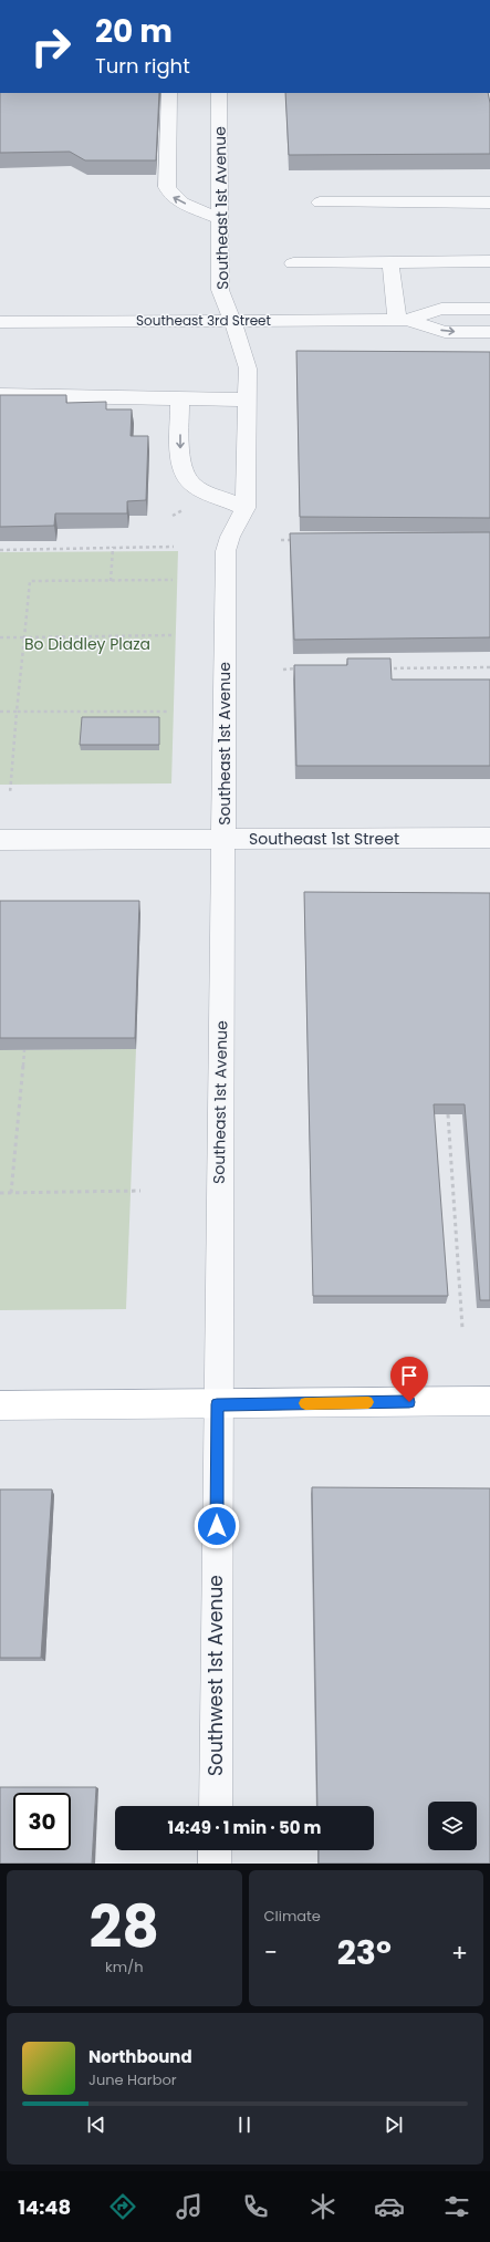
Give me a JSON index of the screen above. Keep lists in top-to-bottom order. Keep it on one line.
{"streets":{"street":["Southeast 1st Avenue","Southeast 3rd Street","Southeast 1st Street","Southwest 1st Avenue"]},"crossings":[["Southeast 1st Avenue","Southeast 3rd Street"],["Southeast 1st Avenue","Southeast 1st Street"],["Southeast 1st Avenue","Southwest 1st Avenue"]],"parks":["Bo Diddley Plaza"],"page":{"turn":["20 m","Turn right"],"limit":"30","trip":"14:49 · 1 min · 50 m","tile":[["28","km/h"],"Climate"],"heat":["−","23°","+"],"song":["Northbound","June Harbor"],"tabs":"14:48"}}
